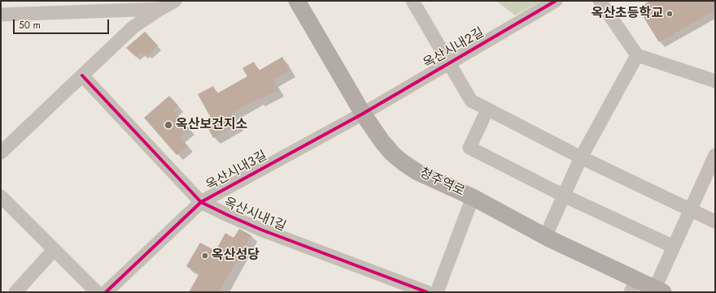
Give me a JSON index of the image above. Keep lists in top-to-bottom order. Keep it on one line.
{"streets":{"main road":["청주역로"],"street":["옥산시내2길","옥산시내3길","옥산시내1길"]},"crossings":[["옥산시내2길","옥산시내3길"],["옥산시내2길","청주역로"],["옥산시내3길","청주역로"],["옥산시내3길","옥산시내1길"]],"places":["옥산초등학교","옥산보건지소","옥산성당"],"scale_bar":"50 m"}
